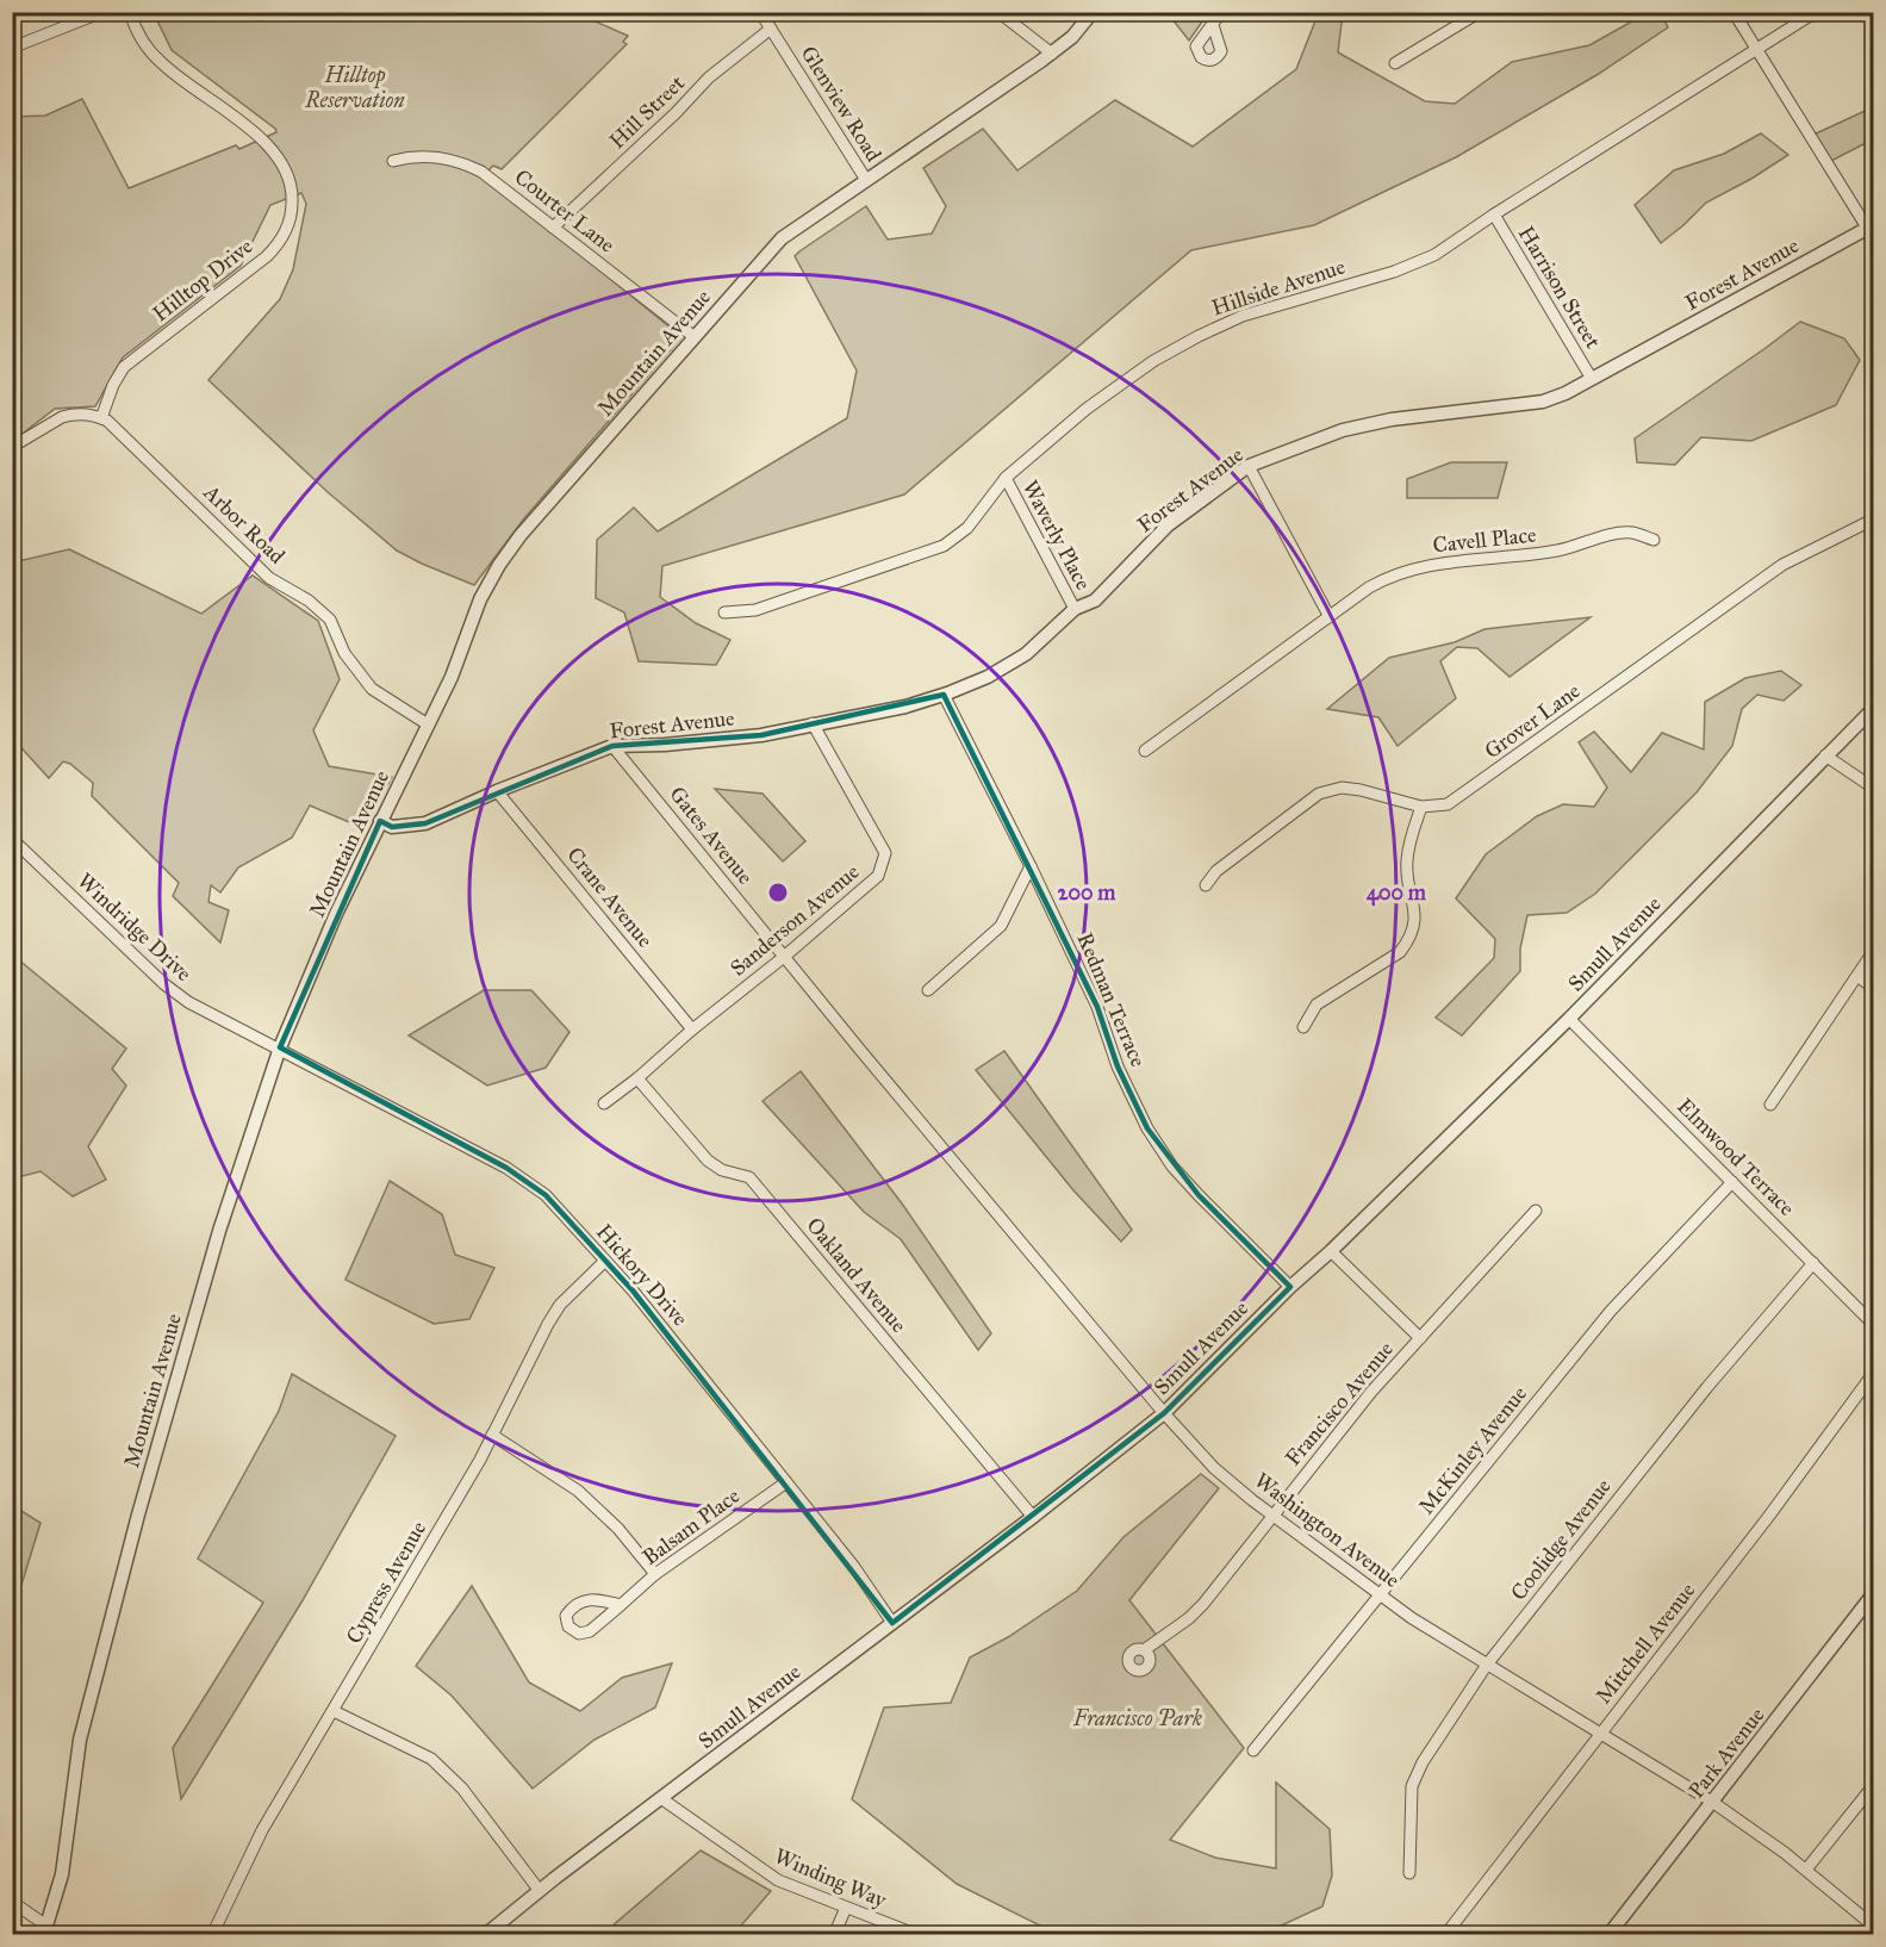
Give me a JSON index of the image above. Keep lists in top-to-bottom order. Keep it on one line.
{"streets":{"street":["Glenview Road","Hill Street","Courter Lane","Forest Avenue","Hilltop Drive","Hillside Avenue","Harrison Street","Mountain Avenue","Arbor Road","Waverly Place","Cavell Place","Grover Lane","Gates Avenue","Crane Avenue","Sanderson Avenue","Windridge Drive","Smull Avenue","Redman Terrace","Elmwood Terrace","Hickory Drive","Oakland Avenue","Francisco Avenue","McKinley Avenue","Balsam Place","Washington Avenue","Coolidge Avenue","Cypress Avenue","Mitchell Avenue","Park Avenue","Winding Way"]},"crossings":[["Glenview Road","Hill Street"],["Glenview Road","Mountain Avenue"],["Hill Street","Courter Lane"],["Courter Lane","Mountain Avenue"],["Forest Avenue","Harrison Street"],["Forest Avenue","Mountain Avenue"],["Forest Avenue","Waverly Place"],["Forest Avenue","Gates Avenue"],["Forest Avenue","Crane Avenue"],["Forest Avenue","Sanderson Avenue"],["Forest Avenue","Redman Terrace"],["Hilltop Drive","Arbor Road"],["Hillside Avenue","Harrison Street"],["Hillside Avenue","Waverly Place"],["Mountain Avenue","Arbor Road"],["Mountain Avenue","Windridge Drive"],["Mountain Avenue","Hickory Drive"],["Gates Avenue","Sanderson Avenue"],["Gates Avenue","Washington Avenue"],["Crane Avenue","Sanderson Avenue"],["Sanderson Avenue","Oakland Avenue"],["Windridge Drive","Hickory Drive"],["Smull Avenue","Redman Terrace"],["Smull Avenue","Elmwood Terrace"],["Smull Avenue","Hickory Drive"],["Smull Avenue","Oakland Avenue"],["Smull Avenue","Washington Avenue"],["Smull Avenue","Winding Way"],["Elmwood Terrace","McKinley Avenue"],["Elmwood Terrace","Coolidge Avenue"],["Hickory Drive","Balsam Place"],["Hickory Drive","Cypress Avenue"],["Francisco Avenue","Washington Avenue"],["McKinley Avenue","Washington Avenue"],["Washington Avenue","Coolidge Avenue"],["Washington Avenue","Mitchell Avenue"],["Washington Avenue","Park Avenue"]],"parks":["Hilltop Reservation","Francisco Park"],"rings":["200 m","400 m"]}
